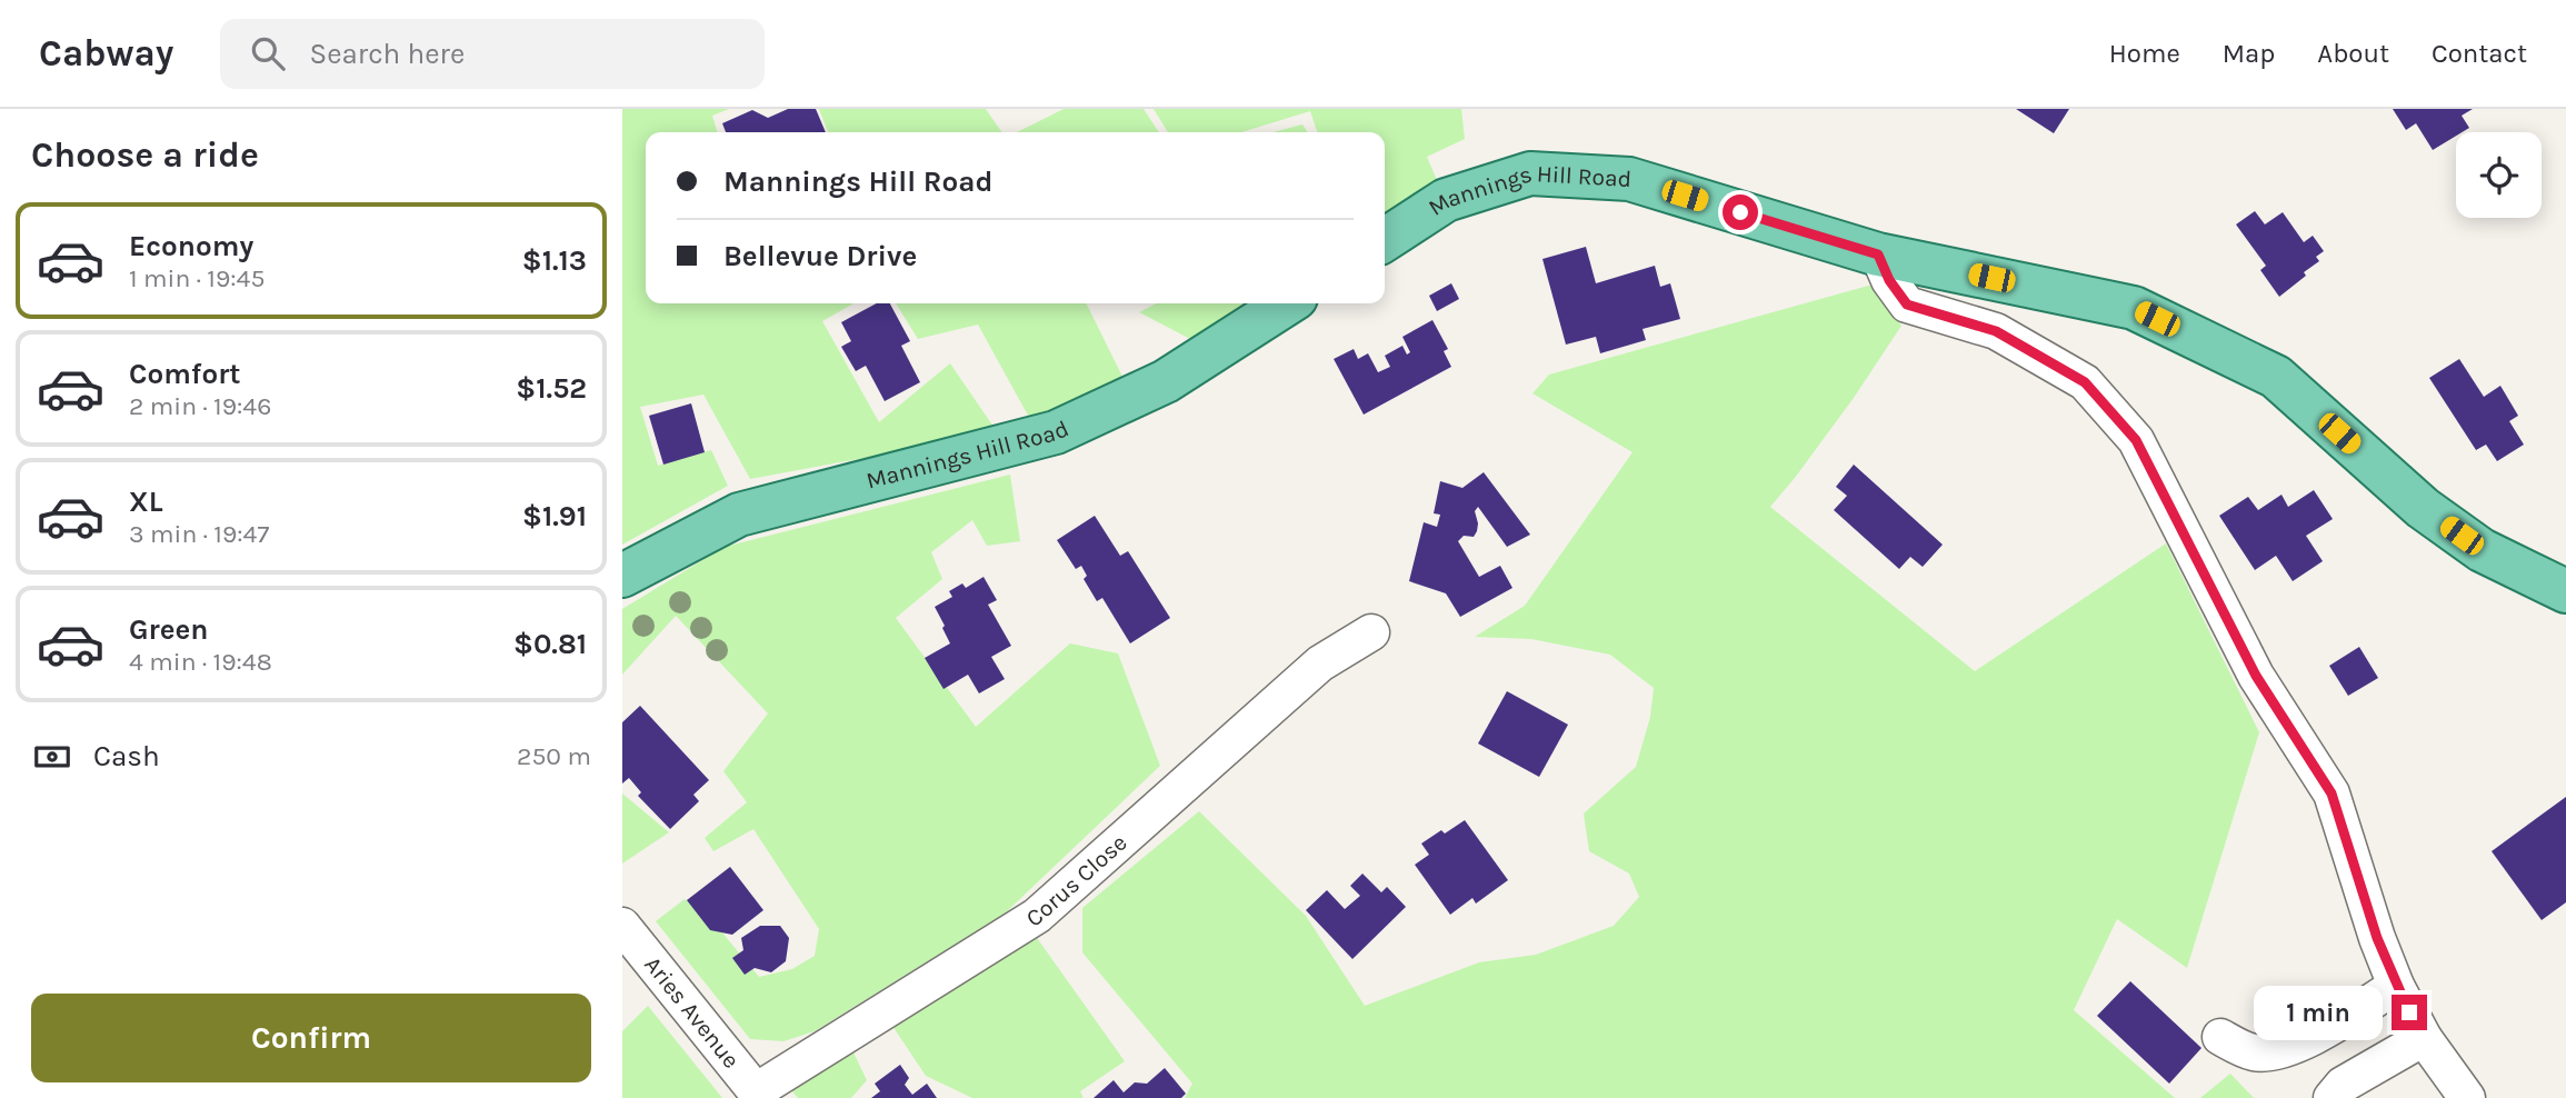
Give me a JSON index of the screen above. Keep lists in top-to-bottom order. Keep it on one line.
{"streets":{"main road":["Mannings Hill Road"],"street":["Corus Close","Aries Avenue"]},"crossings":[["Corus Close","Aries Avenue"]],"page":{"header":"Cabway","search":"Search here","nav":["Home","Map","About","Contact"],"heading":"Choose a ride","banner":["Mannings Hill Road","Bellevue Drive"],"list":[{"name":"Economy","note":"1 min · 19:45","value":"$1.13"},{"name":"Comfort","note":"2 min · 19:46","value":"$1.52"},{"name":"XL","note":"3 min · 19:47","value":"$1.91"},{"name":"Green","note":"4 min · 19:48","value":"$0.81"}],"pay":["Cash","250 m"],"buttons":"Confirm","bubble":"1 min"}}
